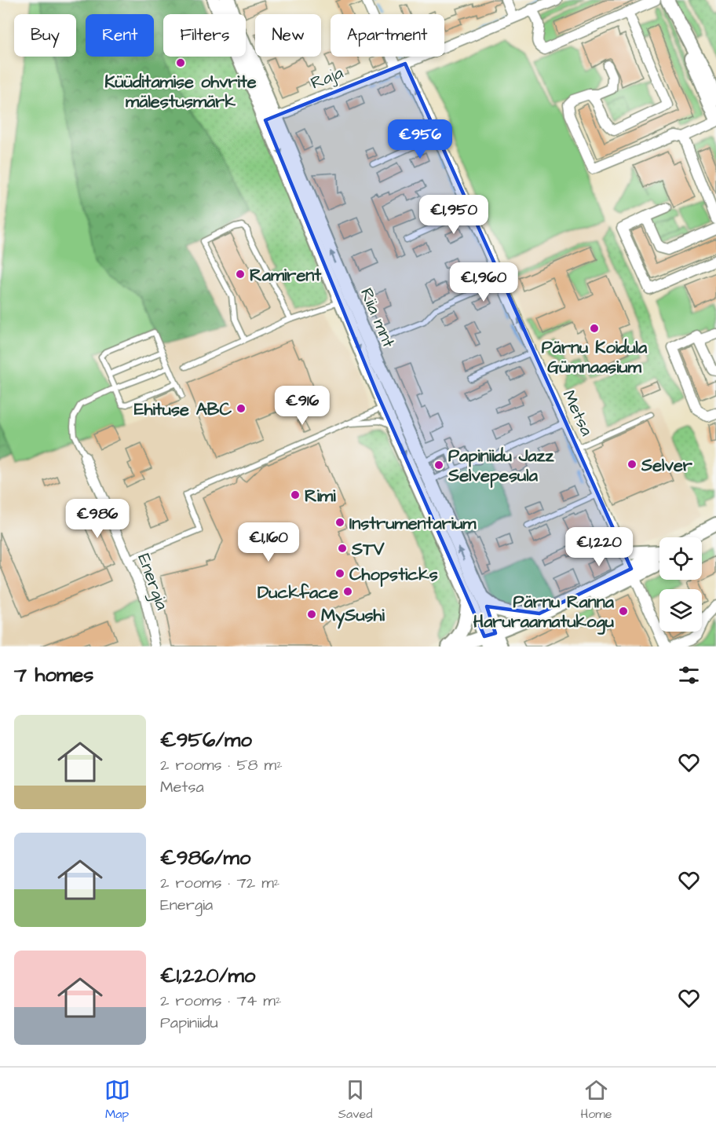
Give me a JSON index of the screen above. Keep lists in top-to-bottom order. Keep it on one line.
{"streets":{"main road":["Riia mnt"],"street":["Raja","Metsa","Energia"]},"crossings":[["Raja","Riia mnt"],["Raja","Metsa"]],"places":["Küüditamise ohvrite mälestusmärk","Ramirent","Pärnu Koidula Gümnaasium","Ehituse ABC","Selver","Papiniidu Jazz Selvepesula","Rimi","Instrumentarium","STV","Chopsticks","Duckface","Pärnu Ranna Haruraamatukogu","MySushi"],"page":{"chip":["Buy","Rent","Filters","New","Apartment"],"price":["€956","€1,950","€1,960","€916","€986","€1,160","€1,220"],"heading":"7 homes","list":[{"name":"€956/mo","note":"2 rooms · 58 m² · Metsa"},{"name":"€986/mo","note":"2 rooms · 72 m² · Energia"},{"name":"€1,220/mo","note":"2 rooms · 74 m² · Papiniidu"}],"tabs":["Map","Saved","Home"]}}
